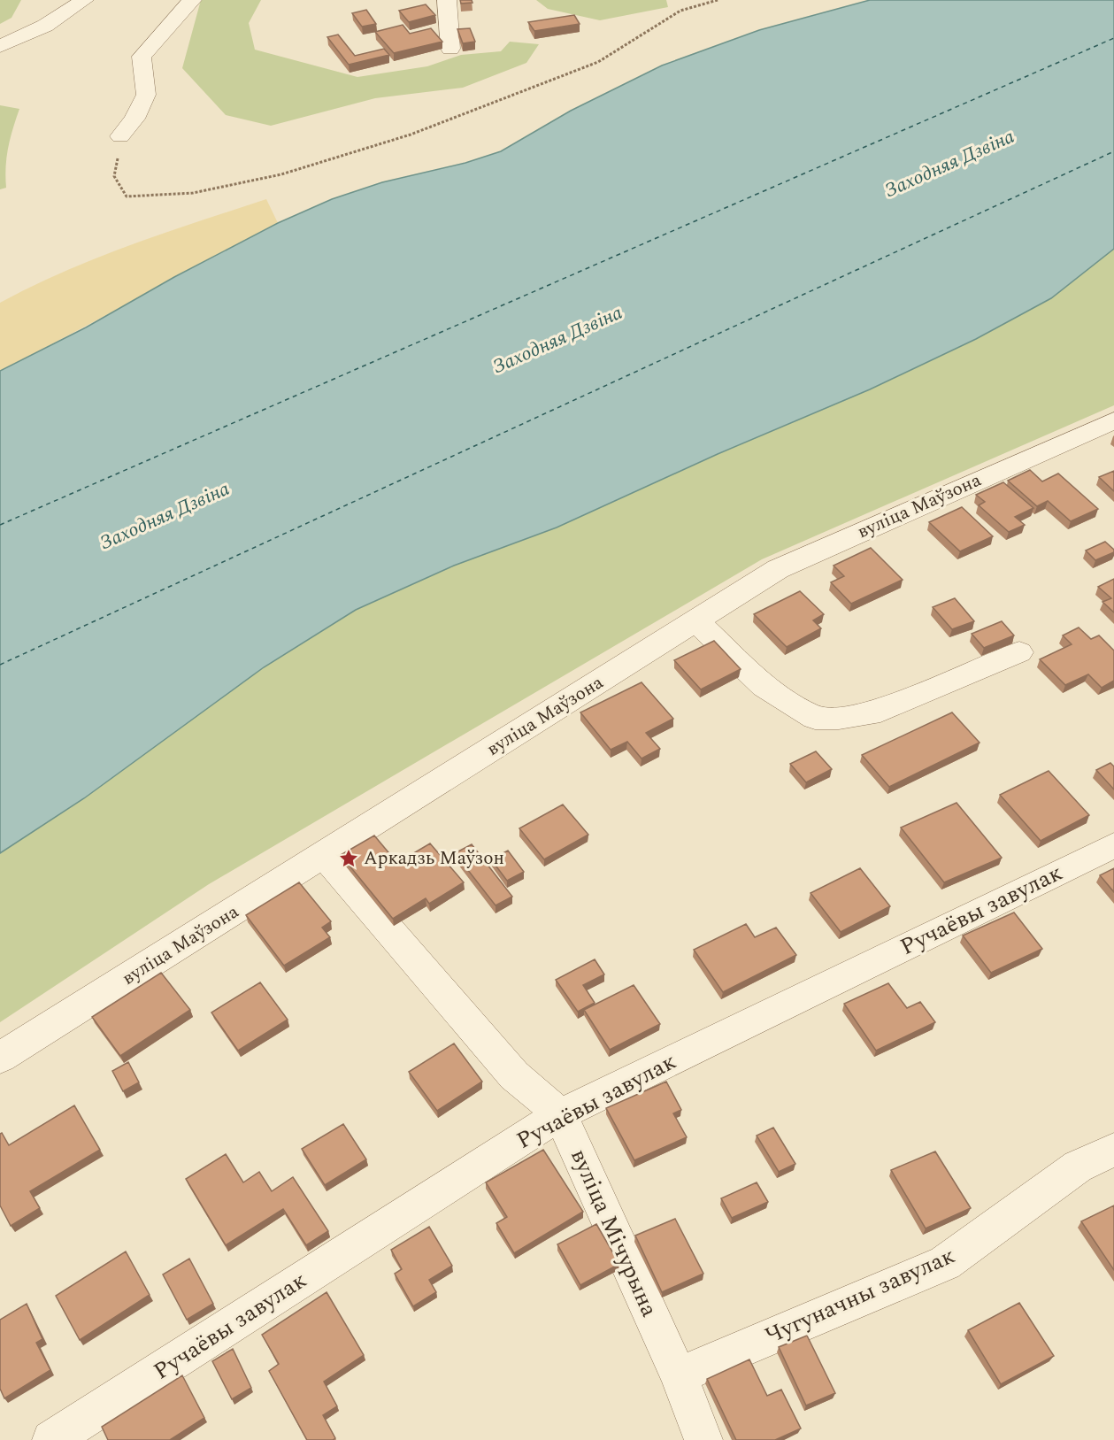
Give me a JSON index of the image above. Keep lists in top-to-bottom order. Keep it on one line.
{"streets":{"street":["вуліца Маўзона","Ручаёвы завулак","вуліца Мічурына","Чугуначны завулак"]},"crossings":[["вуліца Маўзона","вуліца Мічурына"],["Ручаёвы завулак","вуліца Мічурына"],["вуліца Мічурына","Чугуначны завулак"]],"water":["Заходняя Дзвіна"],"places":{"place":["Аркадзь Маўзон"]}}
